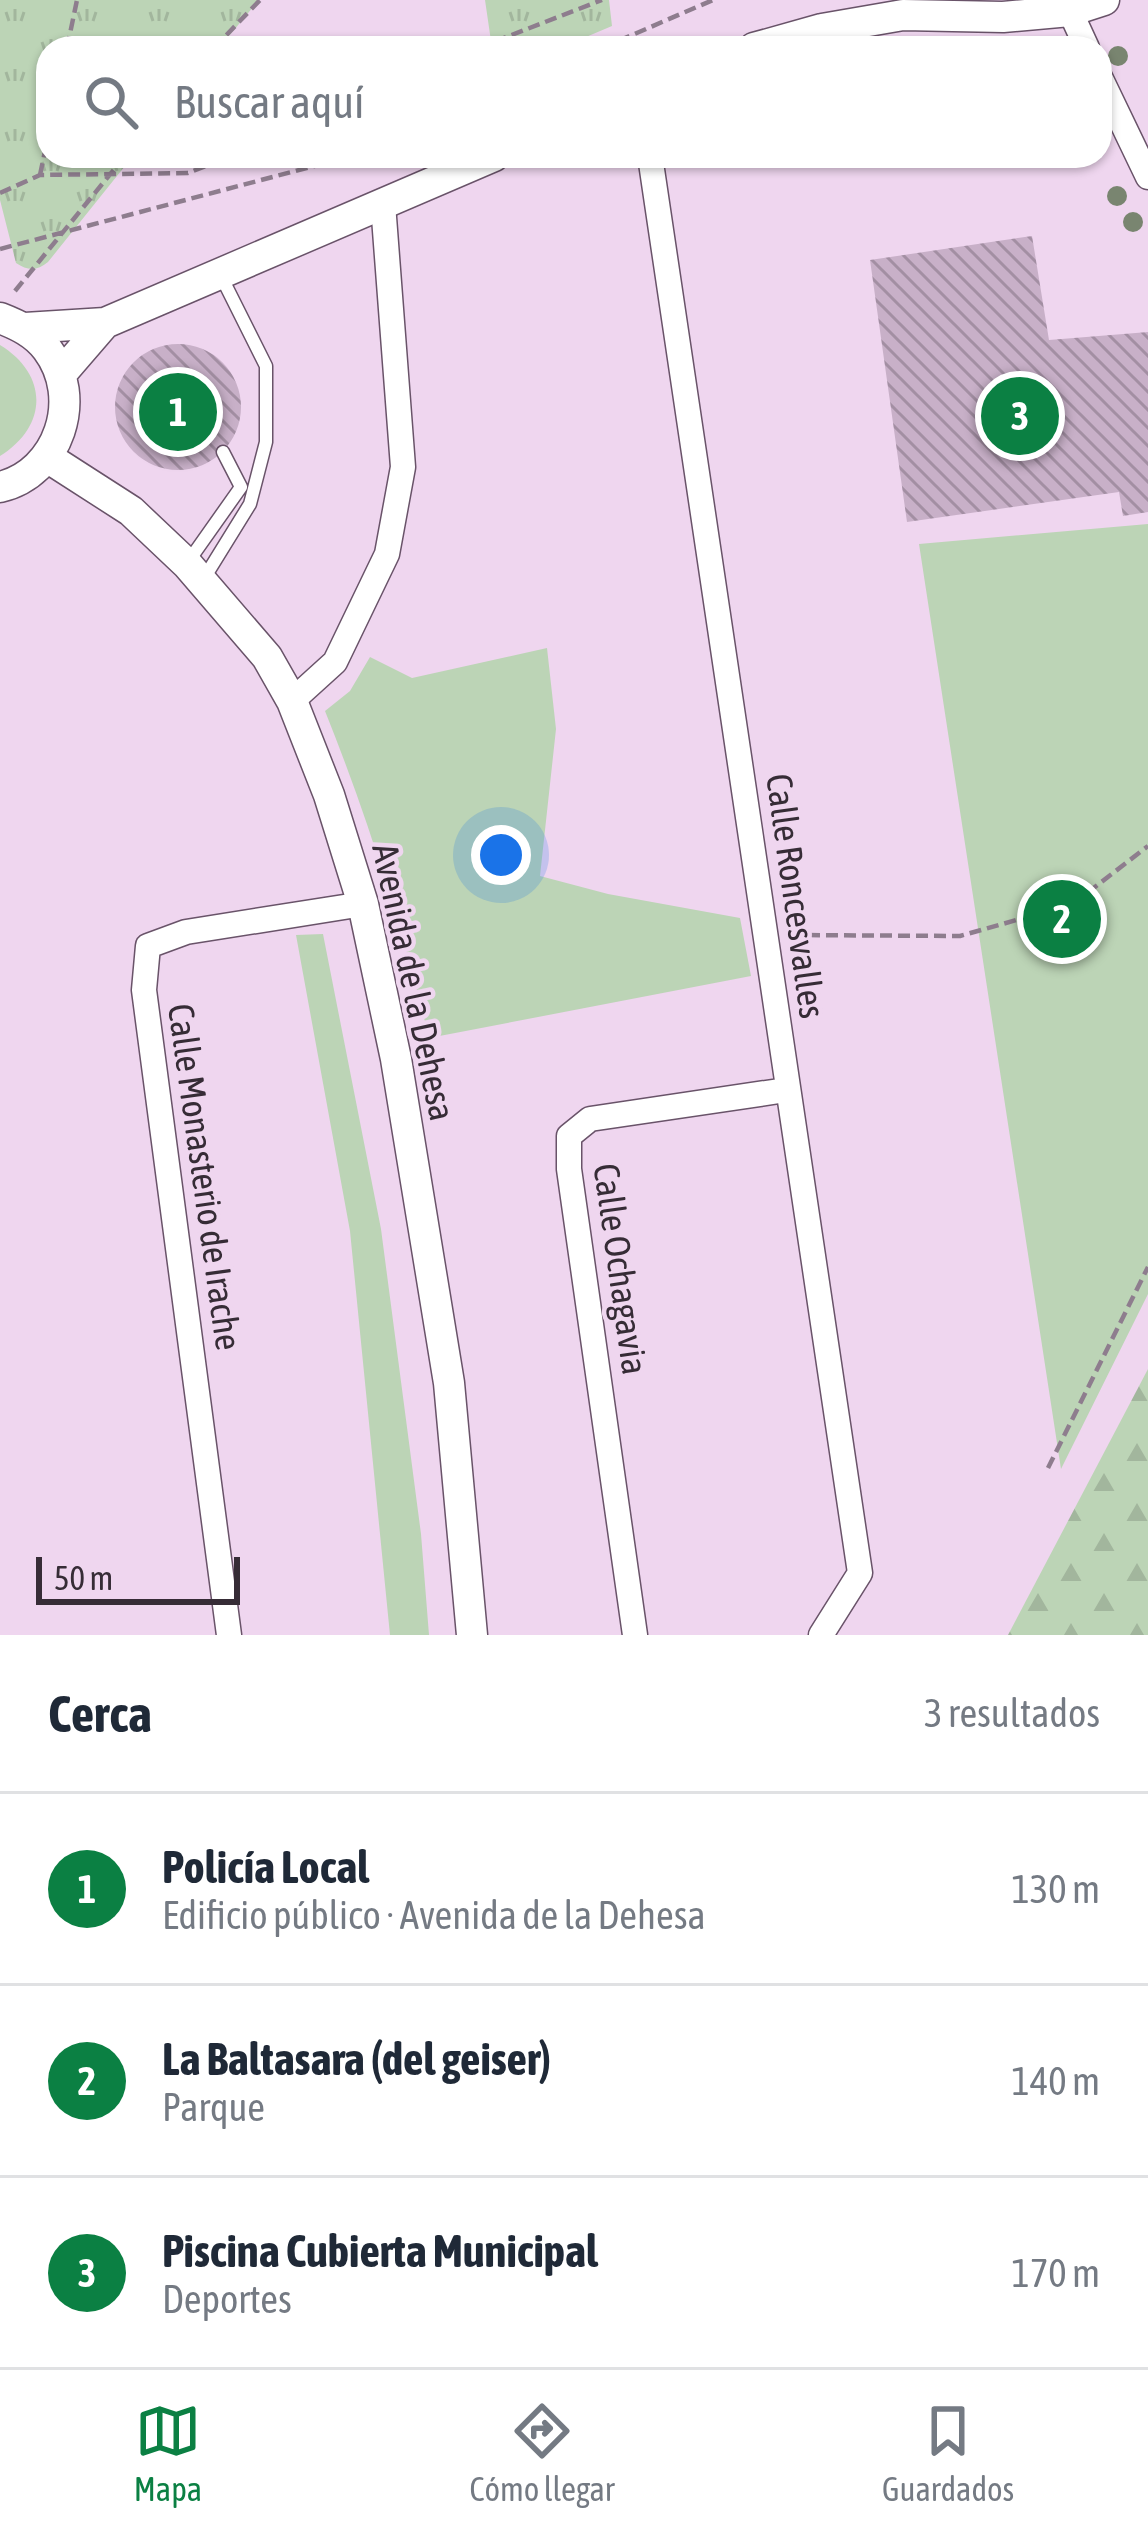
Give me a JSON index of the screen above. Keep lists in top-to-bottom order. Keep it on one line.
{"streets":{"street":["Calle Roncesvalles","Avenida de la Dehesa","Calle Monasterio de Irache","Calle Ochagavia"]},"crossings":[["Calle Roncesvalles","Calle Ochagavia"],["Avenida de la Dehesa","Calle Monasterio de Irache"]],"scale_bar":"50 m","page":{"search":"Buscar aquí","pins":["1","3","2"],"scale":"50 m","heading":["Cerca","3 resultados"],"list":[{"mark":"1","name":"Policía Local","note":"Edificio público · Avenida de la Dehesa","value":"130 m"},{"mark":"2","name":"La Baltasara (del geiser)","note":"Parque","value":"140 m"},{"mark":"3","name":"Piscina Cubierta Municipal","note":"Deportes","value":"170 m"}],"nav":["Mapa","Cómo llegar","Guardados"]}}
